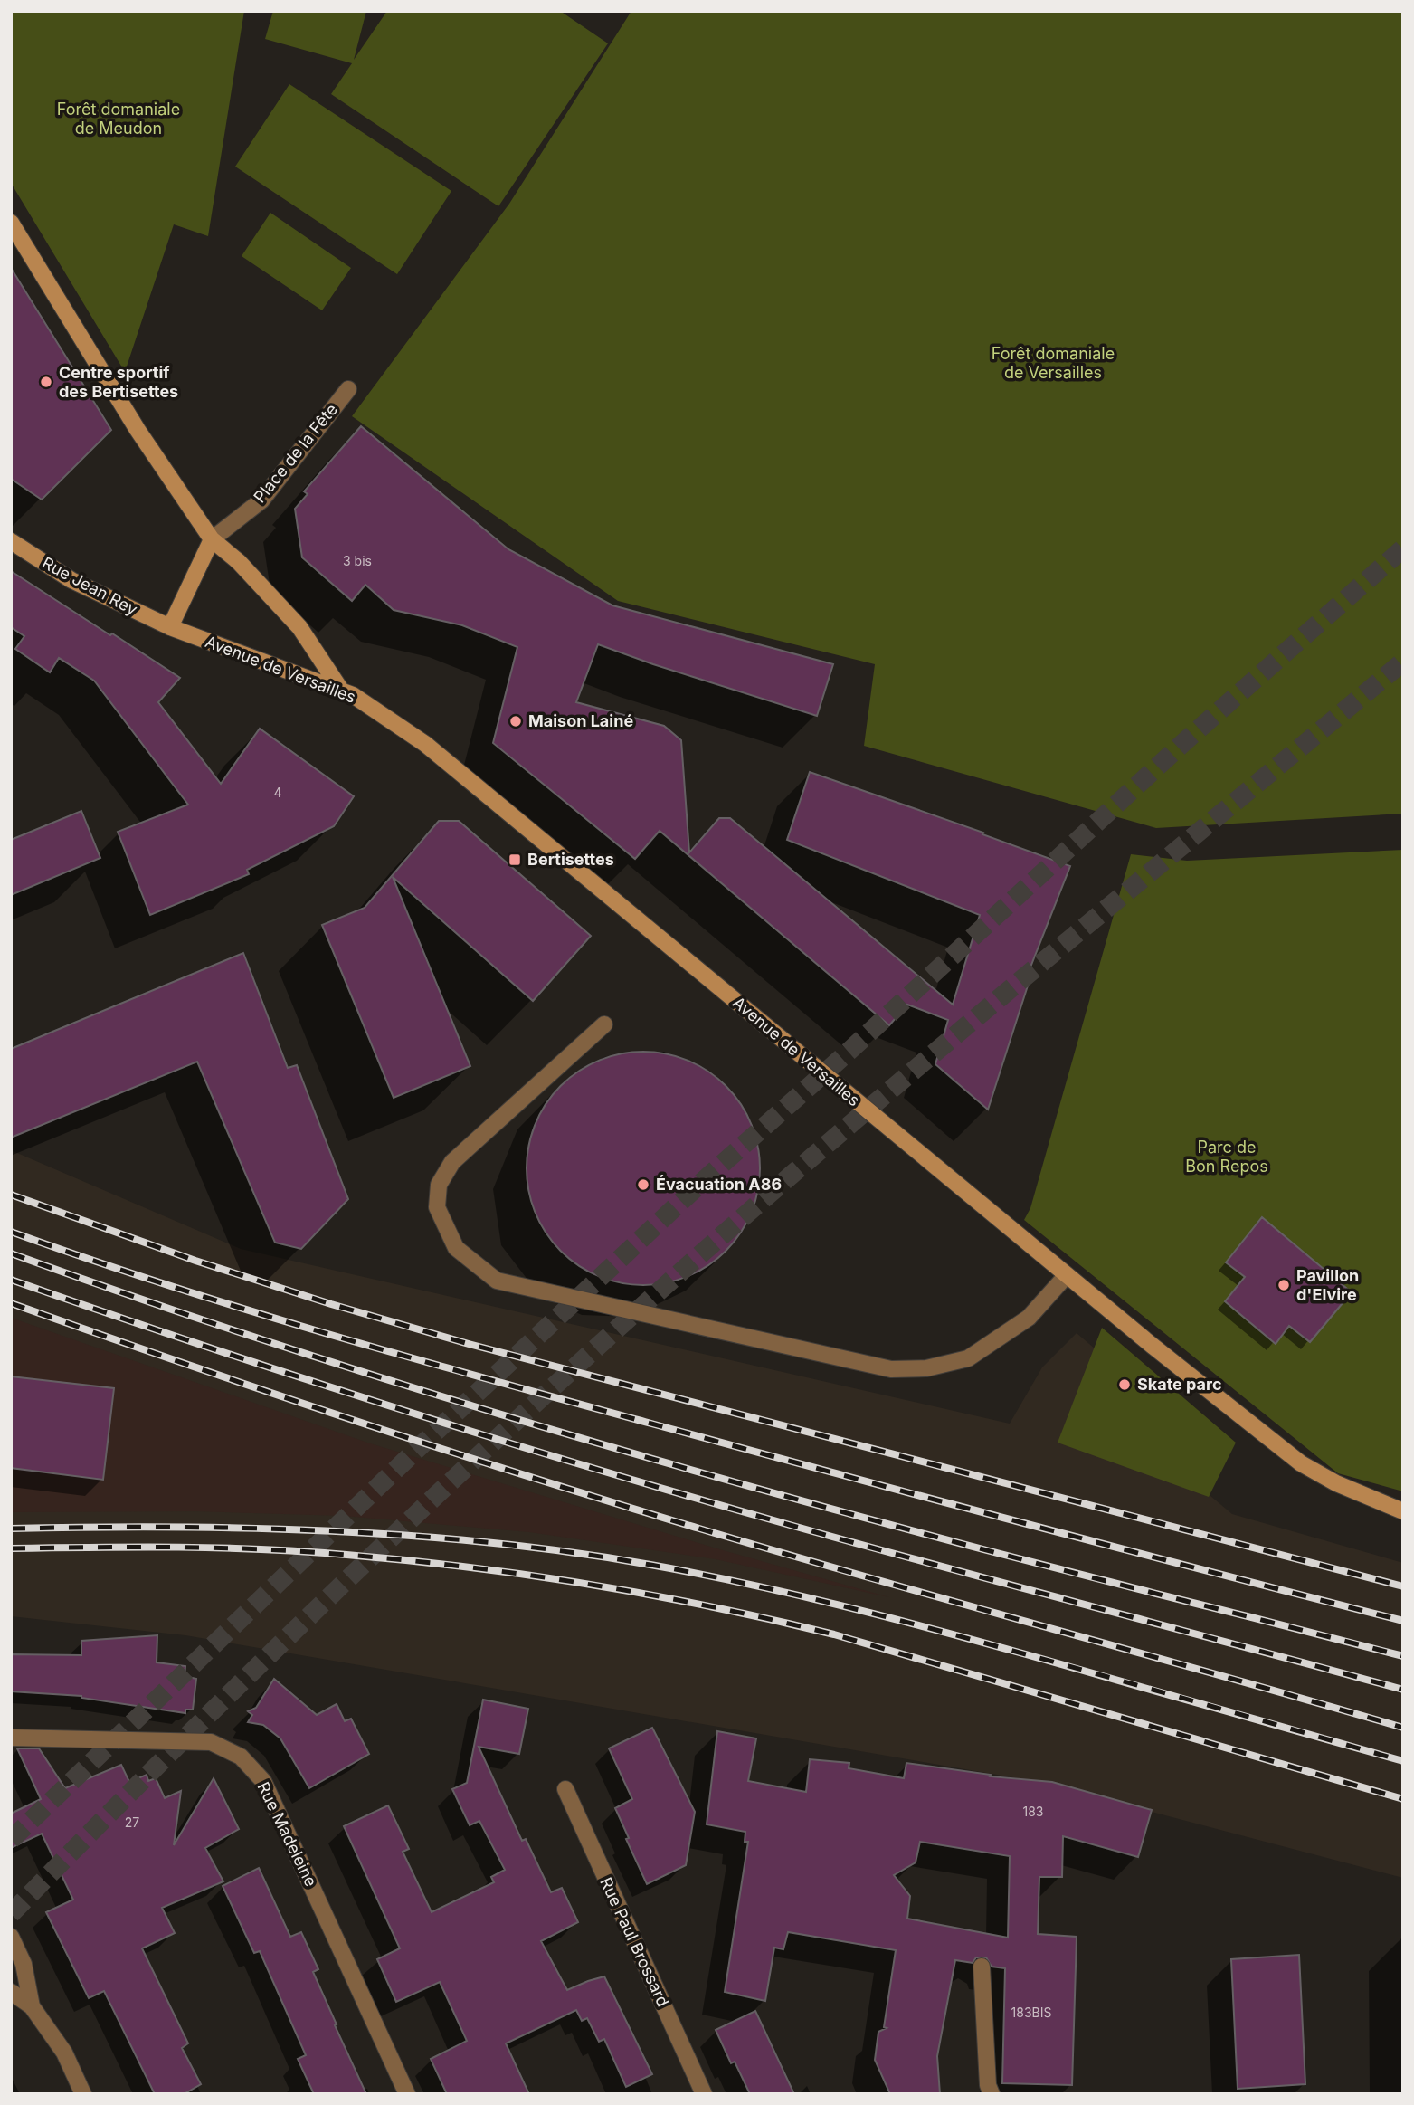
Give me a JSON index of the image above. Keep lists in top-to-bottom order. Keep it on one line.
{"streets":{"street":["Place de la Fête","Rue Jean Rey","Avenue de Versailles","Rue Madeleine","Rue Paul Brossard"]},"crossings":[["Rue Jean Rey","Avenue de Versailles"]],"parks":["Forêt domaniale de Meudon","Forêt domaniale de Versailles","Parc de Bon Repos"],"places":{"other":["Centre sportif des Bertisettes","Maison Lainé","Évacuation A86","Pavillon d'Elvire","Skate parc"],"transit":["Bertisettes"]},"house_numbers":["3 bis","4","183","27","183BIS"]}
